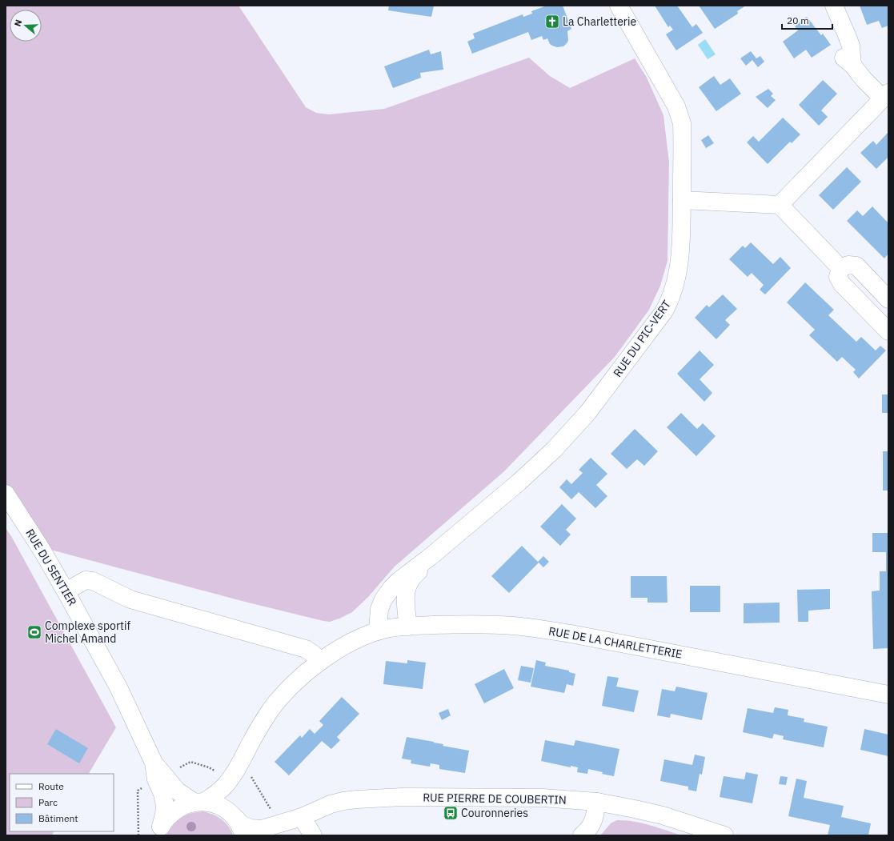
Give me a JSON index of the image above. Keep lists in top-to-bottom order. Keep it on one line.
{"streets":{"street":["RUE DU PIC-VERT","RUE DU SENTIER","RUE DE LA CHARLETTERIE","RUE PIERRE DE COUBERTIN"]},"crossings":[["RUE DU PIC-VERT","RUE DE LA CHARLETTERIE"],["RUE DU SENTIER","RUE PIERRE DE COUBERTIN"]],"places":{"church":["La Charletterie"],"sports":["Complexe sportif Michel Amand"],"bus stop":["Couronneries"]},"legend":["Route","Parc","Bâtiment"],"scale_bar":"20 m","north":"left"}
